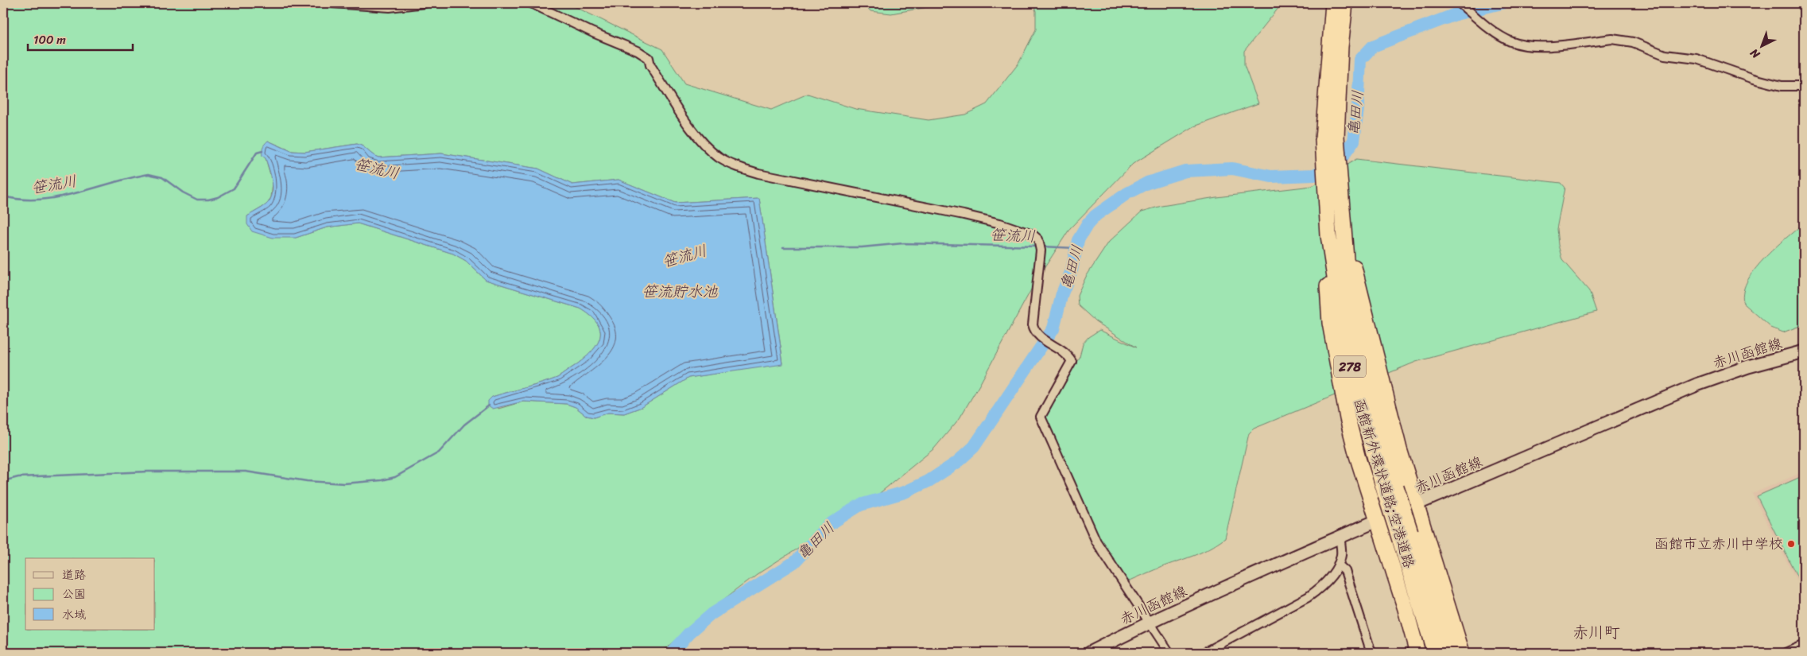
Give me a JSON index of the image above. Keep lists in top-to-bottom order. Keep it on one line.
{"streets":{"highway":["278","函館新外環状道路;空港道路"],"main road":["赤川函館線"]},"districts":["赤川町"],"water":["亀田川","笹流川","笹流貯水池"],"places":["函館市立赤川中学校"],"legend":["道路","公園","水域"],"scale_bar":"100 m","north":"bottom left"}
